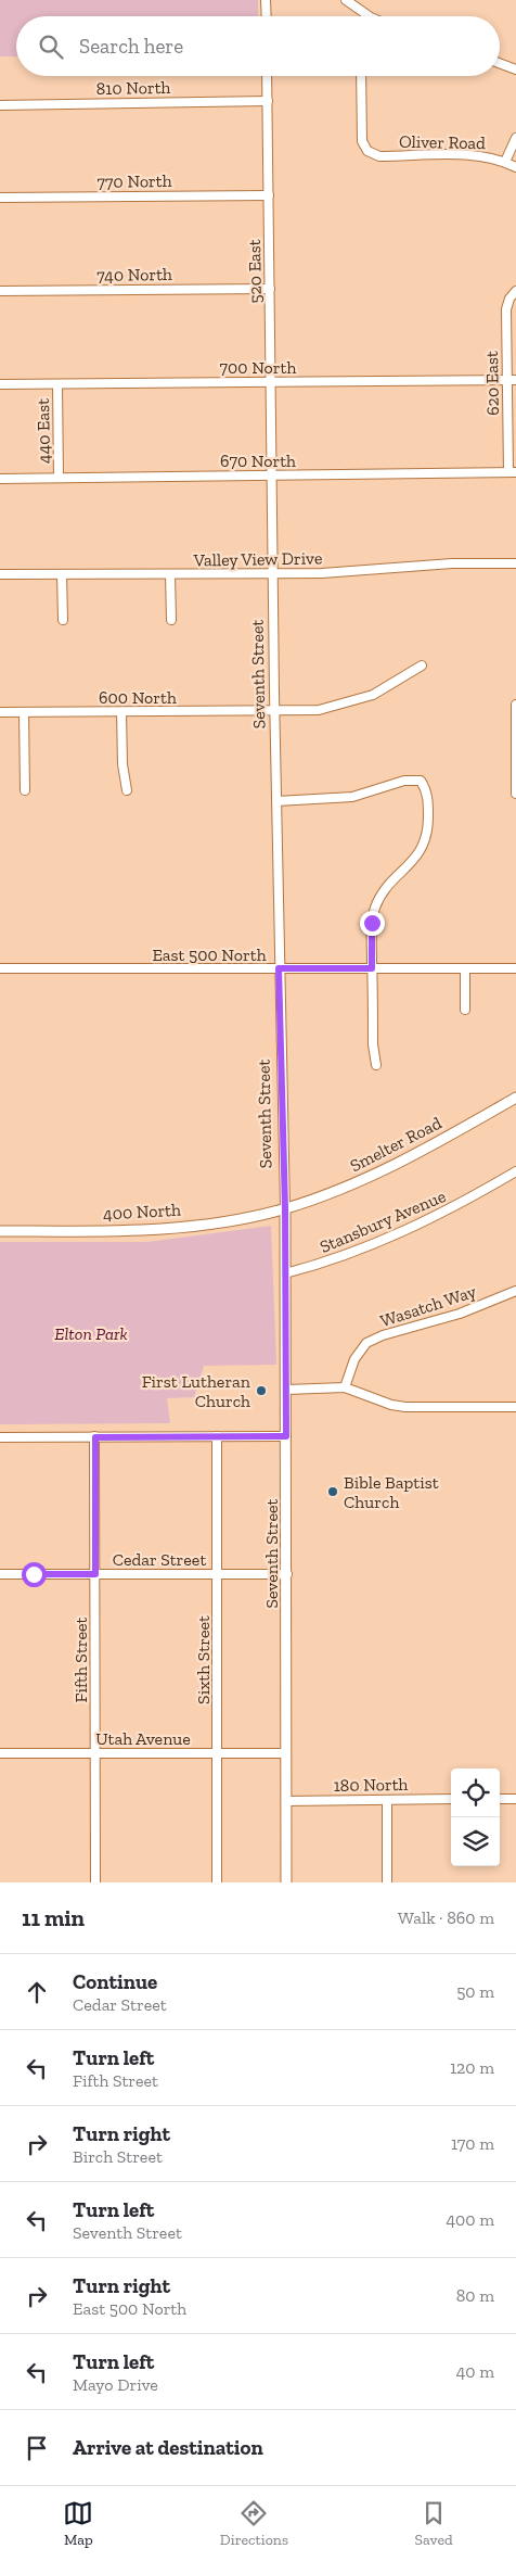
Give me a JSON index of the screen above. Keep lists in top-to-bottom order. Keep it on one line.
{"streets":{"street":["810 North","Oliver Road","770 North","520 East","740 North","700 North","620 East","440 East","670 North","Valley View Drive","Seventh Street","600 North","East 500 North","Smelter Road","400 North","Stansbury Avenue","Wasatch Way","Cedar Street","Fifth Street","Sixth Street","Utah Avenue","180 North"]},"crossings":[["810 North","520 East"],["770 North","520 East"],["520 East","740 North"],["520 East","700 North"],["520 East","670 North"],["520 East","Seventh Street"],["700 North","620 East"],["700 North","440 East"],["620 East","670 North"],["440 East","670 North"],["670 North","Seventh Street"],["Valley View Drive","Seventh Street"],["Seventh Street","600 North"],["Seventh Street","East 500 North"],["Seventh Street","Smelter Road"],["Seventh Street","400 North"],["Seventh Street","Stansbury Avenue"],["Seventh Street","Cedar Street"],["Seventh Street","Utah Avenue"],["Seventh Street","180 North"],["Smelter Road","400 North"],["Cedar Street","Fifth Street"],["Cedar Street","Sixth Street"],["Fifth Street","Utah Avenue"],["Sixth Street","Utah Avenue"]],"parks":["Elton Park"],"places":["First Lutheran Church","Bible Baptist Church"],"page":{"search":"Search here","heading":["11 min","Walk · 860 m"],"list":[["Continue","Cedar Street","50 m"],["Turn left","Fifth Street","120 m"],["Turn right","Birch Street","170 m"],["Turn left","Seventh Street","400 m"],["Turn right","East 500 North","80 m"],["Turn left","Mayo Drive","40 m"],"Arrive at destination"],"nav":["Map","Directions","Saved"]}}
